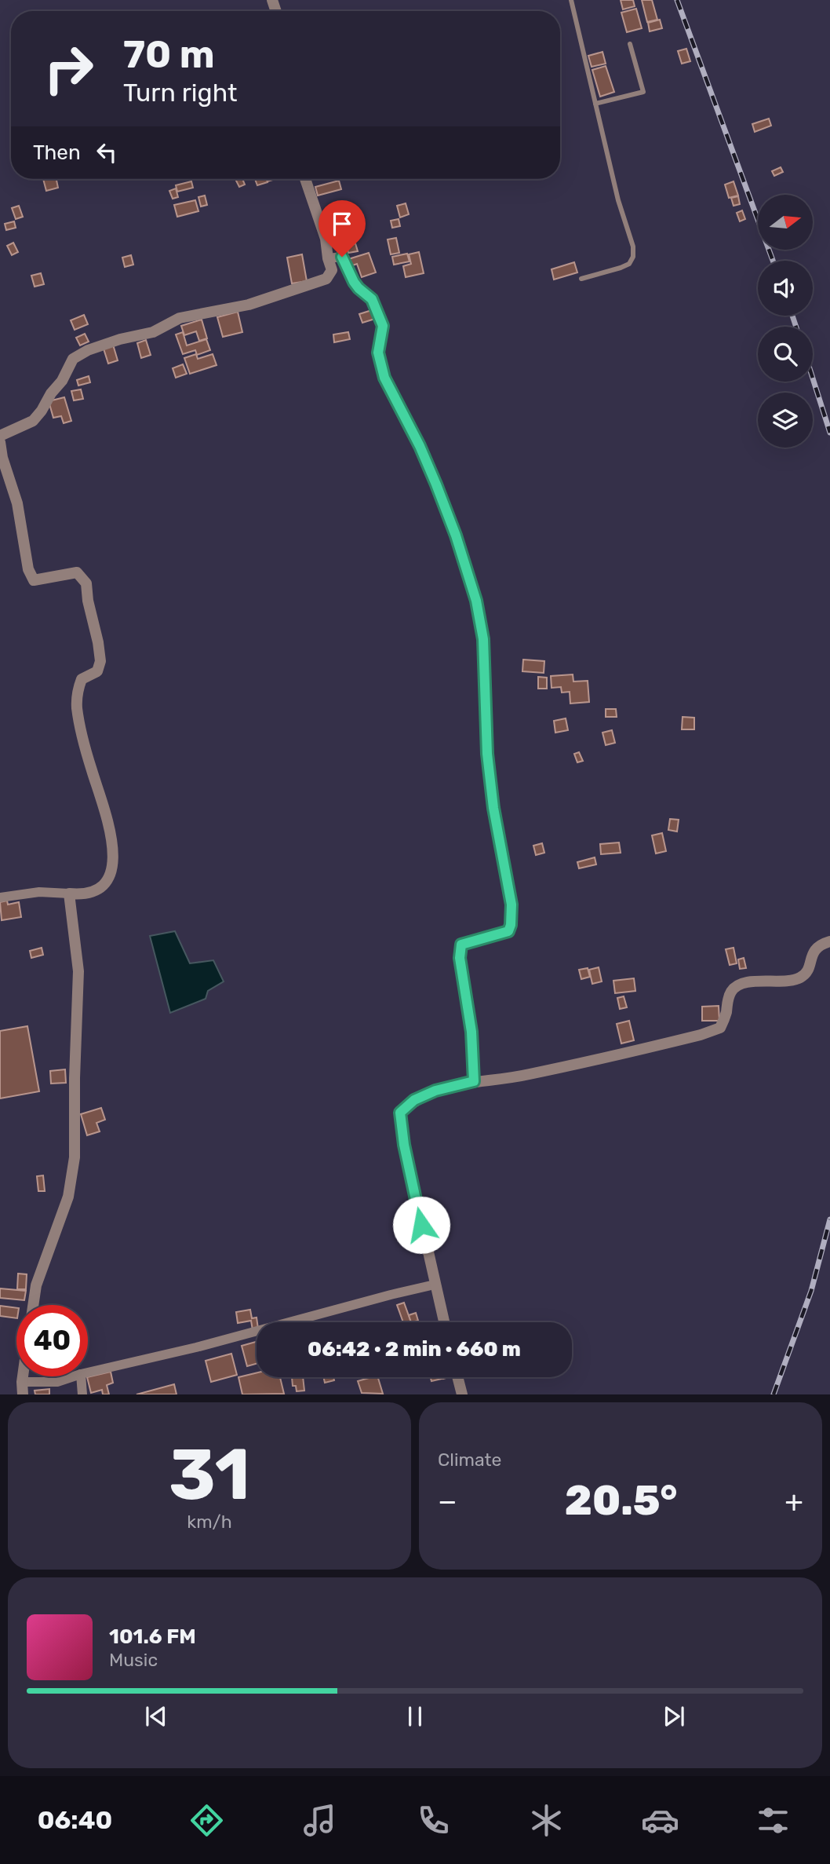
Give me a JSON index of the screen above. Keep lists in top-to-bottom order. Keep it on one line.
{"north":"right","page":{"turn":["70 m","Turn right"],"then":"Then","limit":"40","trip":"06:42 · 2 min · 660 m","tile":[["31","km/h"],"Climate"],"heat":["−","20.5°","+"],"song":["101.6 FM","Music"],"tabs":"06:40"}}
